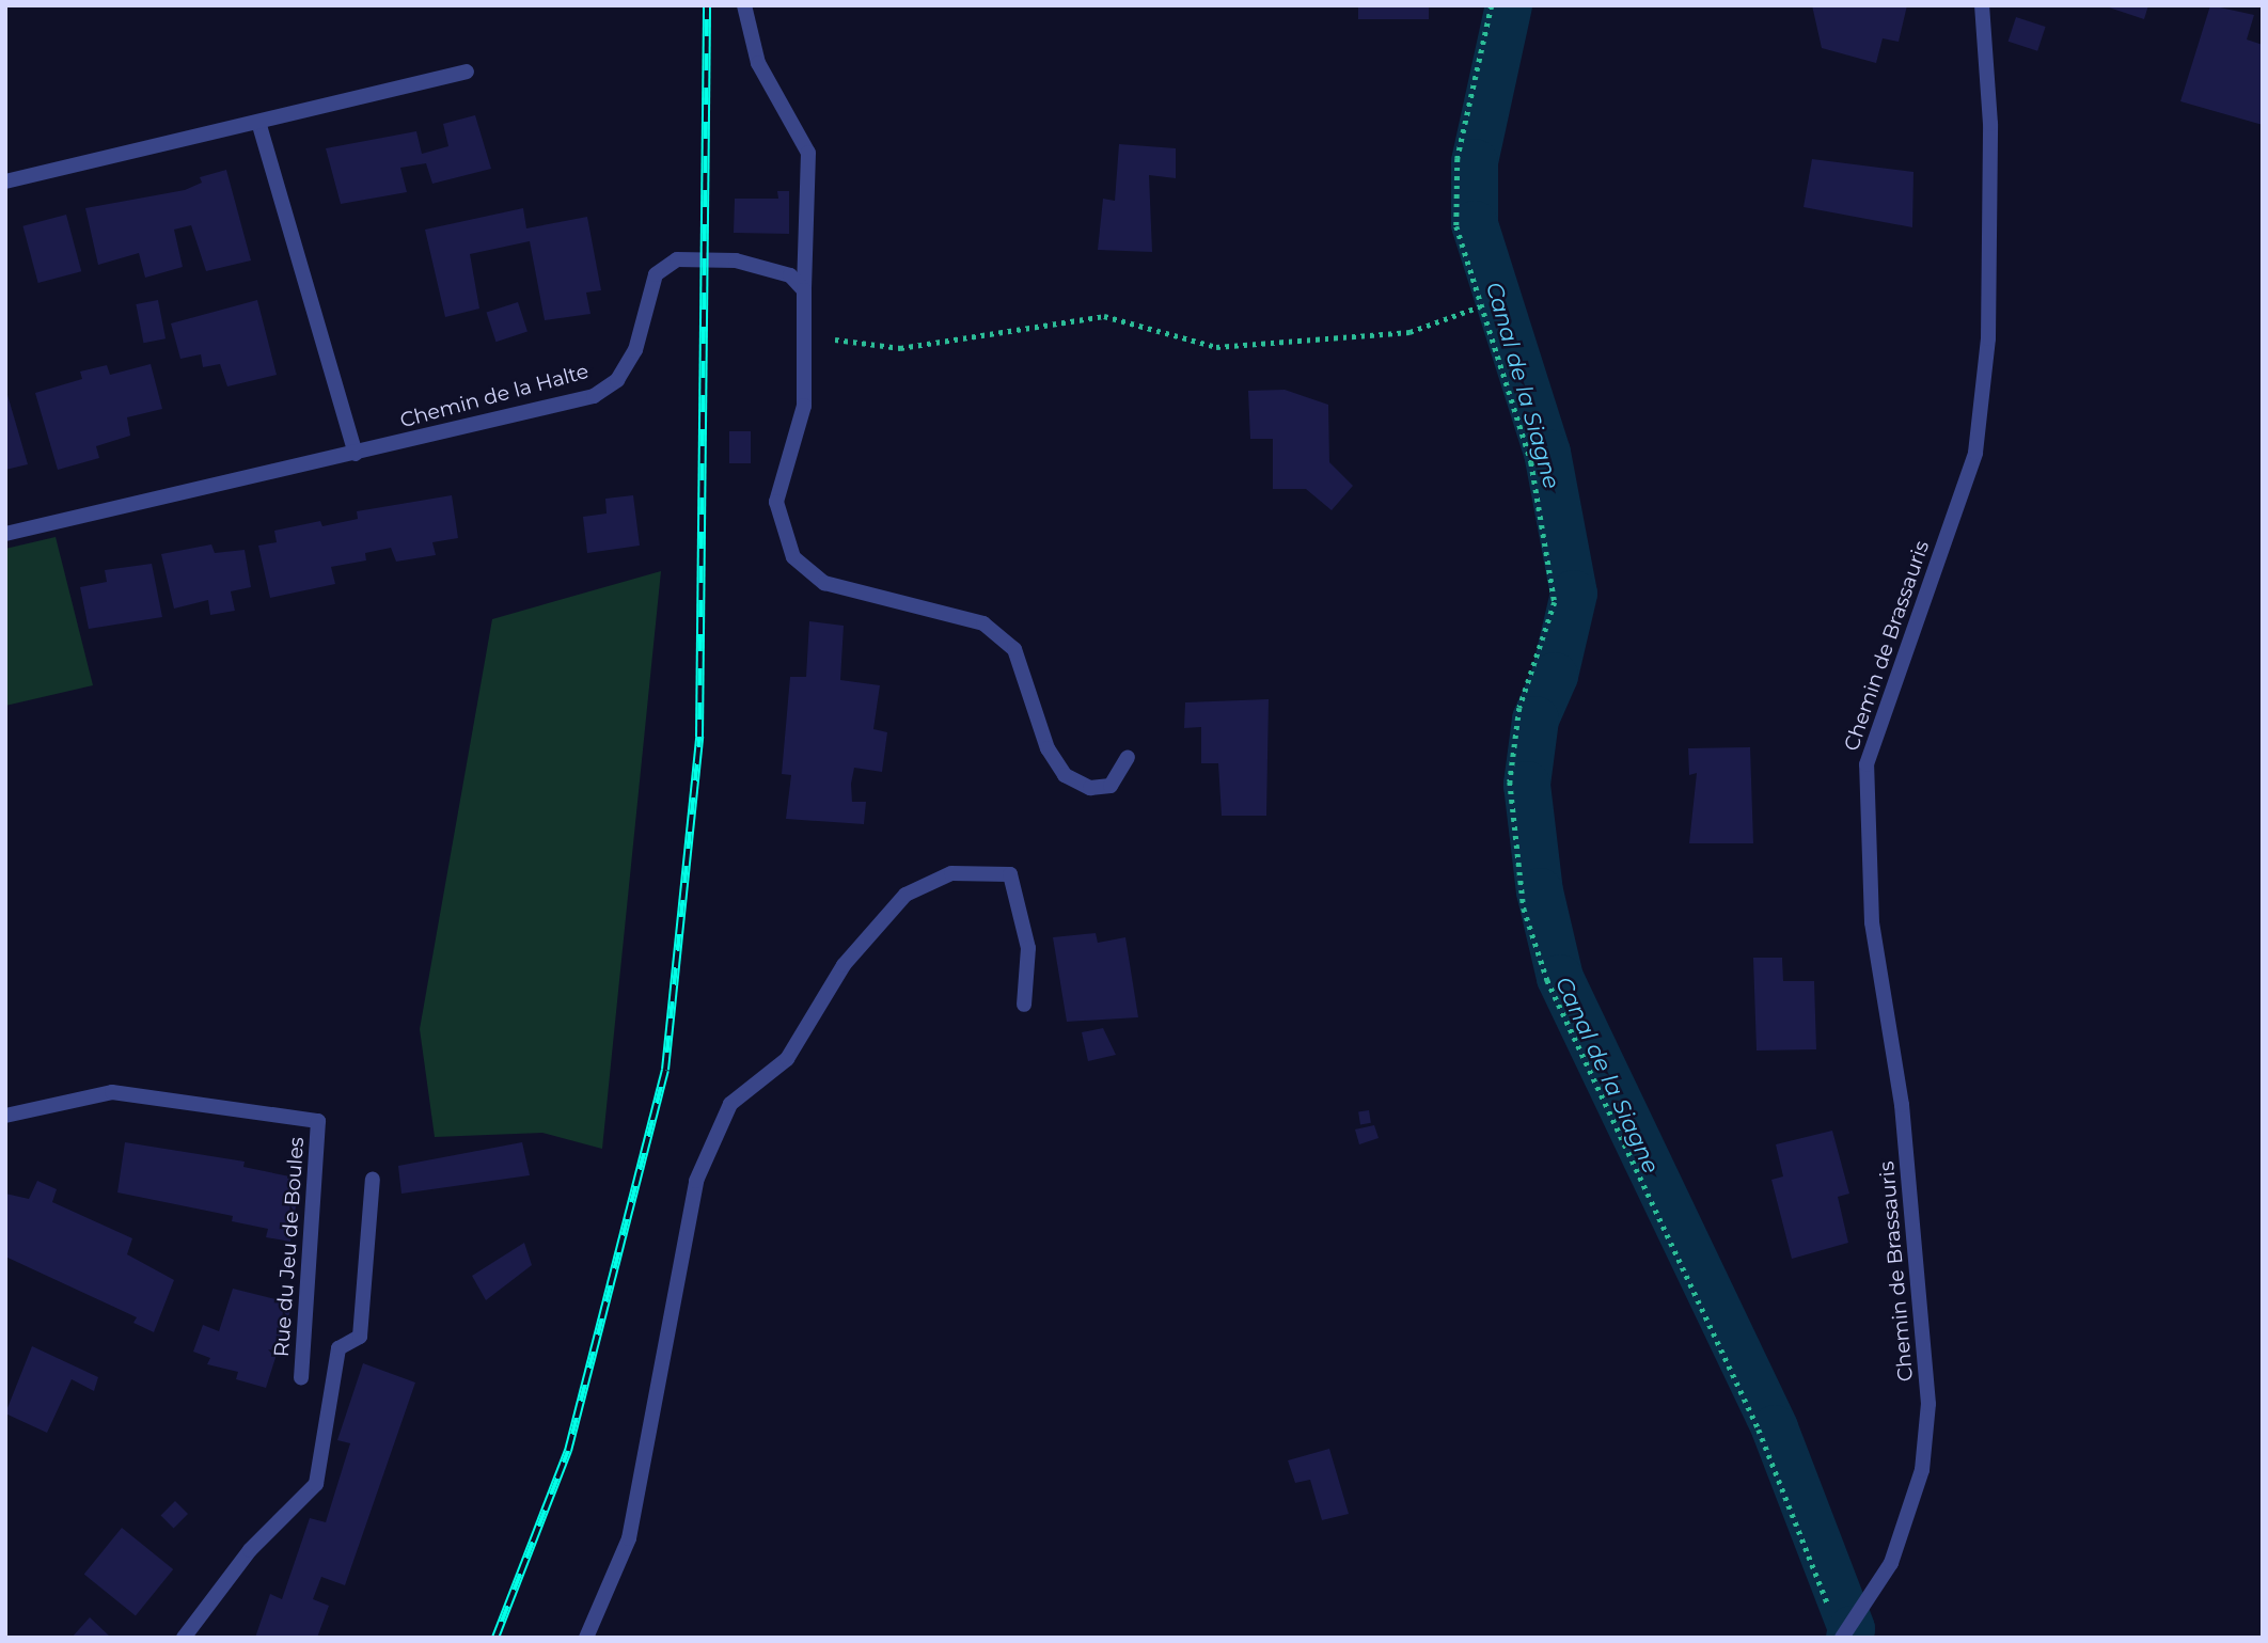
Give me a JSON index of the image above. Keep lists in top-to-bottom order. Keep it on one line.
{"streets":{"street":["Chemin de la Halte","Chemin de Brassauris","Rue du Jeu de Boules"]},"water":["Canal de la Siagne"]}
